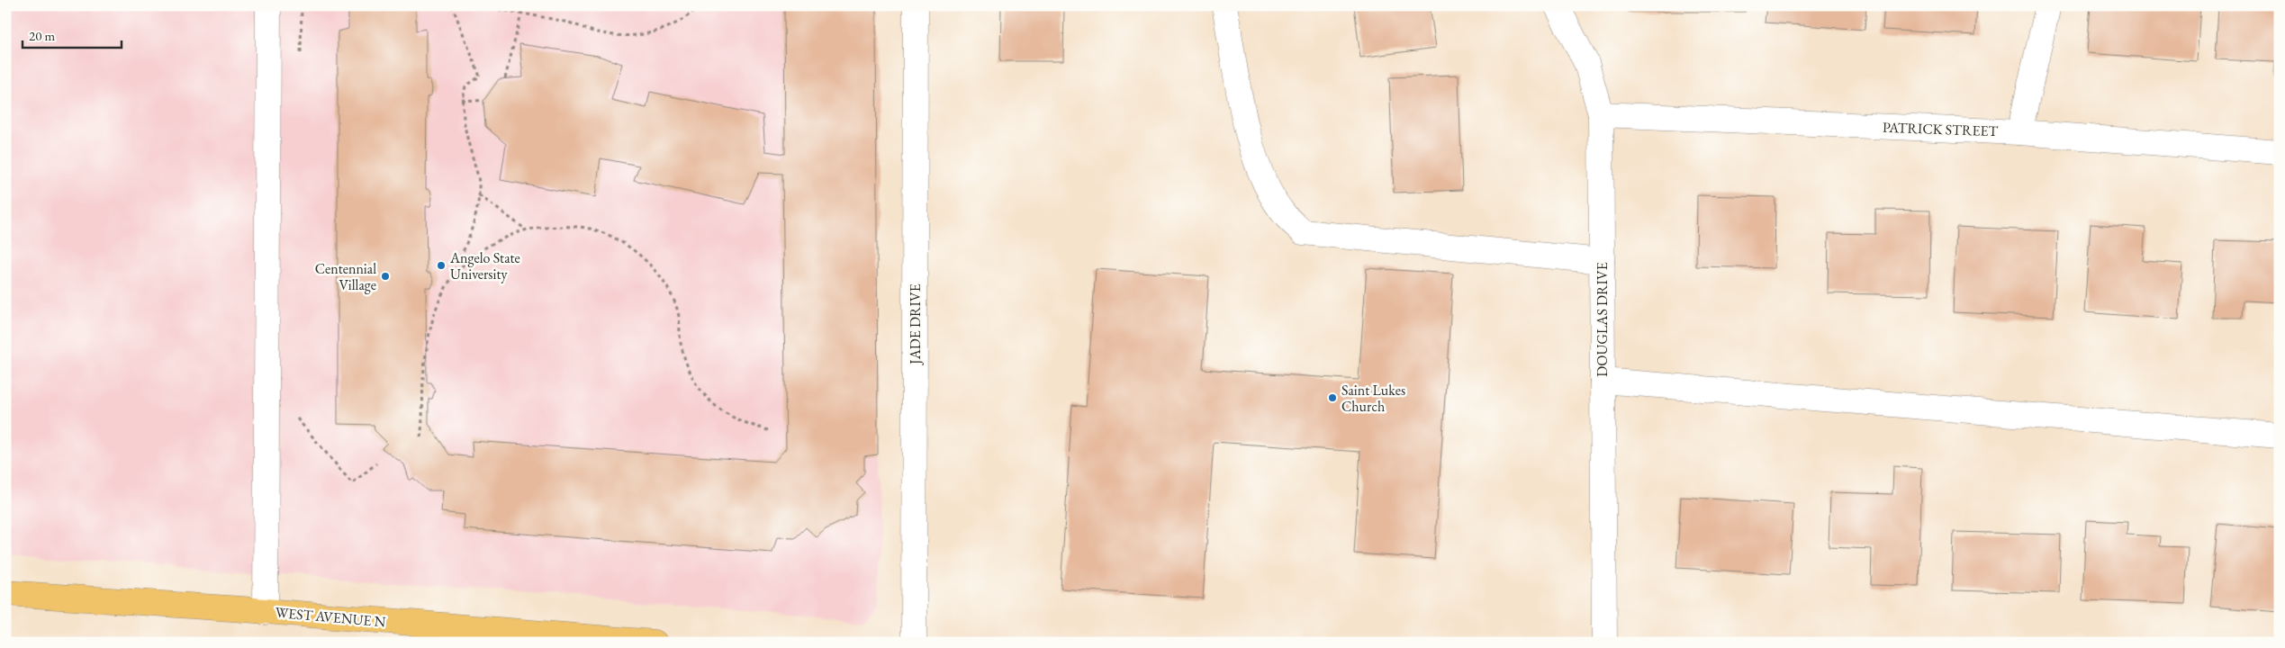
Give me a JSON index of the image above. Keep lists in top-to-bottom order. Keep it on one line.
{"streets":{"main road":["WEST AVENUE N"],"street":["PATRICK STREET","DOUGLAS DRIVE","JADE DRIVE"]},"crossings":[["PATRICK STREET","DOUGLAS DRIVE"]],"places":["Angelo State University","Centennial Village","Saint Lukes Church"],"scale_bar":"20 m"}
